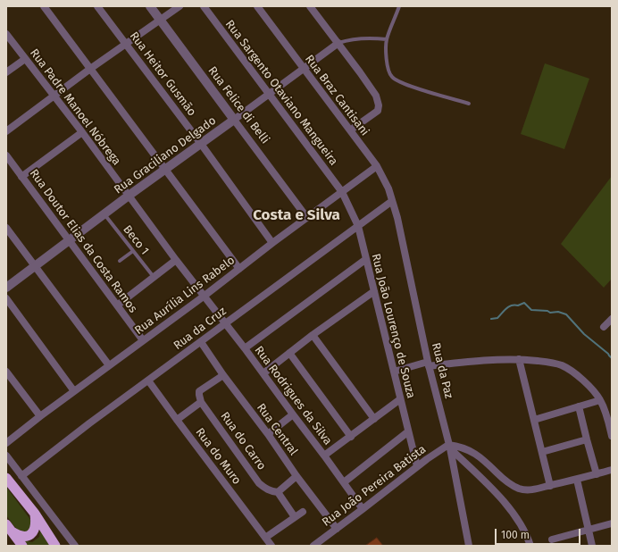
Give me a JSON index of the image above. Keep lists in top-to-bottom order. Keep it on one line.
{"streets":{"street":["Rua Heitor Gusmão","Rua Sargento Otaviano Mangueira","Rua Braz Cantisani","Rua Felice di Belli","Rua Padre Manoel Nóbrega","Rua Graciliano Delgado","Rua Doutor Elias da Costa Ramos","Rua Aurília Lins Rabelo","Rua João Lourenço de Souza","Rua da Cruz","Rua da Paz","Rua Rodrigues da Silva","Rua Central","Rua do Carro","Rua do Muro","Rua João Pereira Batista"],"lane":["Beco 1"]},"crossings":[["Rua Heitor Gusmão","Rua Graciliano Delgado"],["Rua Heitor Gusmão","Rua Aurília Lins Rabelo"],["Rua Sargento Otaviano Mangueira","Rua Graciliano Delgado"],["Rua Sargento Otaviano Mangueira","Rua Aurília Lins Rabelo"],["Rua Sargento Otaviano Mangueira","Rua João Lourenço de Souza"],["Rua Braz Cantisani","Rua Graciliano Delgado"],["Rua Braz Cantisani","Rua Aurília Lins Rabelo"],["Rua Braz Cantisani","Rua da Cruz"],["Rua Braz Cantisani","Rua da Paz"],["Rua Felice di Belli","Rua Graciliano Delgado"],["Rua Felice di Belli","Rua Aurília Lins Rabelo"],["Rua Padre Manoel Nóbrega","Rua Graciliano Delgado"],["Rua Padre Manoel Nóbrega","Rua Aurília Lins Rabelo"],["Rua Padre Manoel Nóbrega","Rua Rodrigues da Silva"],["Rua Graciliano Delgado","Beco 1"],["Rua Graciliano Delgado","Rua Doutor Elias da Costa Ramos"],["Rua Doutor Elias da Costa Ramos","Rua Aurília Lins Rabelo"],["Rua Aurília Lins Rabelo","Rua João Lourenço de Souza"],["Rua Aurília Lins Rabelo","Rua Rodrigues da Silva"],["Rua João Lourenço de Souza","Rua da Cruz"],["Rua João Lourenço de Souza","Rua João Pereira Batista"],["Rua da Cruz","Rua da Paz"],["Rua da Cruz","Rua Rodrigues da Silva"],["Rua da Cruz","Rua Central"],["Rua da Cruz","Rua do Muro"],["Rua da Paz","Rua João Pereira Batista"],["Rua Rodrigues da Silva","Rua João Pereira Batista"],["Rua Central","Rua João Pereira Batista"]],"districts":["Costa e Silva"],"scale_bar":"100 m"}
